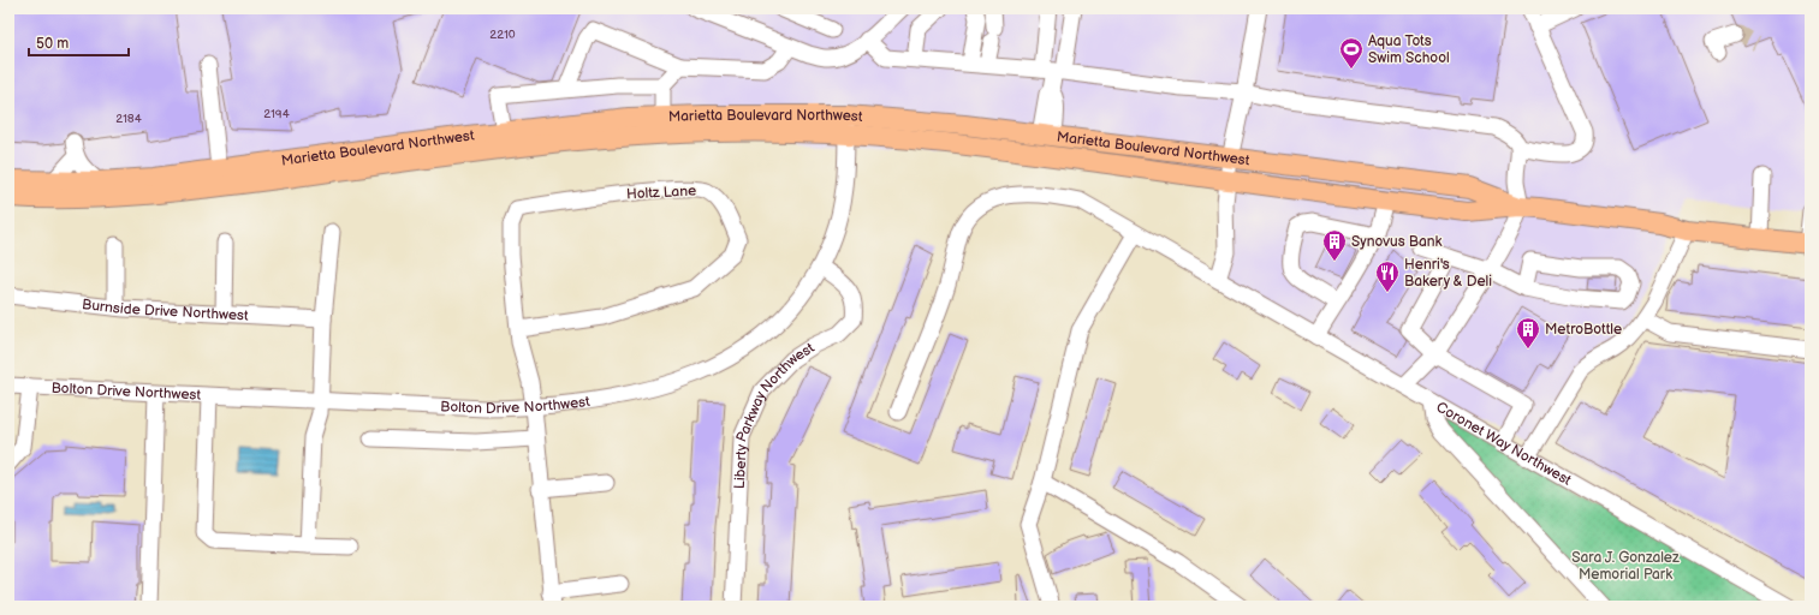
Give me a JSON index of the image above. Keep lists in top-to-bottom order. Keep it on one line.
{"streets":{"main road":["Marietta Boulevard Northwest"],"street":["Holtz Lane","Burnside Drive Northwest","Bolton Drive Northwest","Liberty Parkway Northwest","Coronet Way Northwest"]},"crossings":[["Marietta Boulevard Northwest","Bolton Drive Northwest"],["Holtz Lane","Bolton Drive Northwest"],["Bolton Drive Northwest","Liberty Parkway Northwest"]],"parks":["Sara J. Gonzalez Memorial Park"],"places":{"sports":["Aqua Tots Swim School"],"building":["Synovus Bank","MetroBottle"],"restaurant":["Henri's Bakery & Deli"]},"house_numbers":["2210","2194","2184"],"scale_bar":"50 m"}
